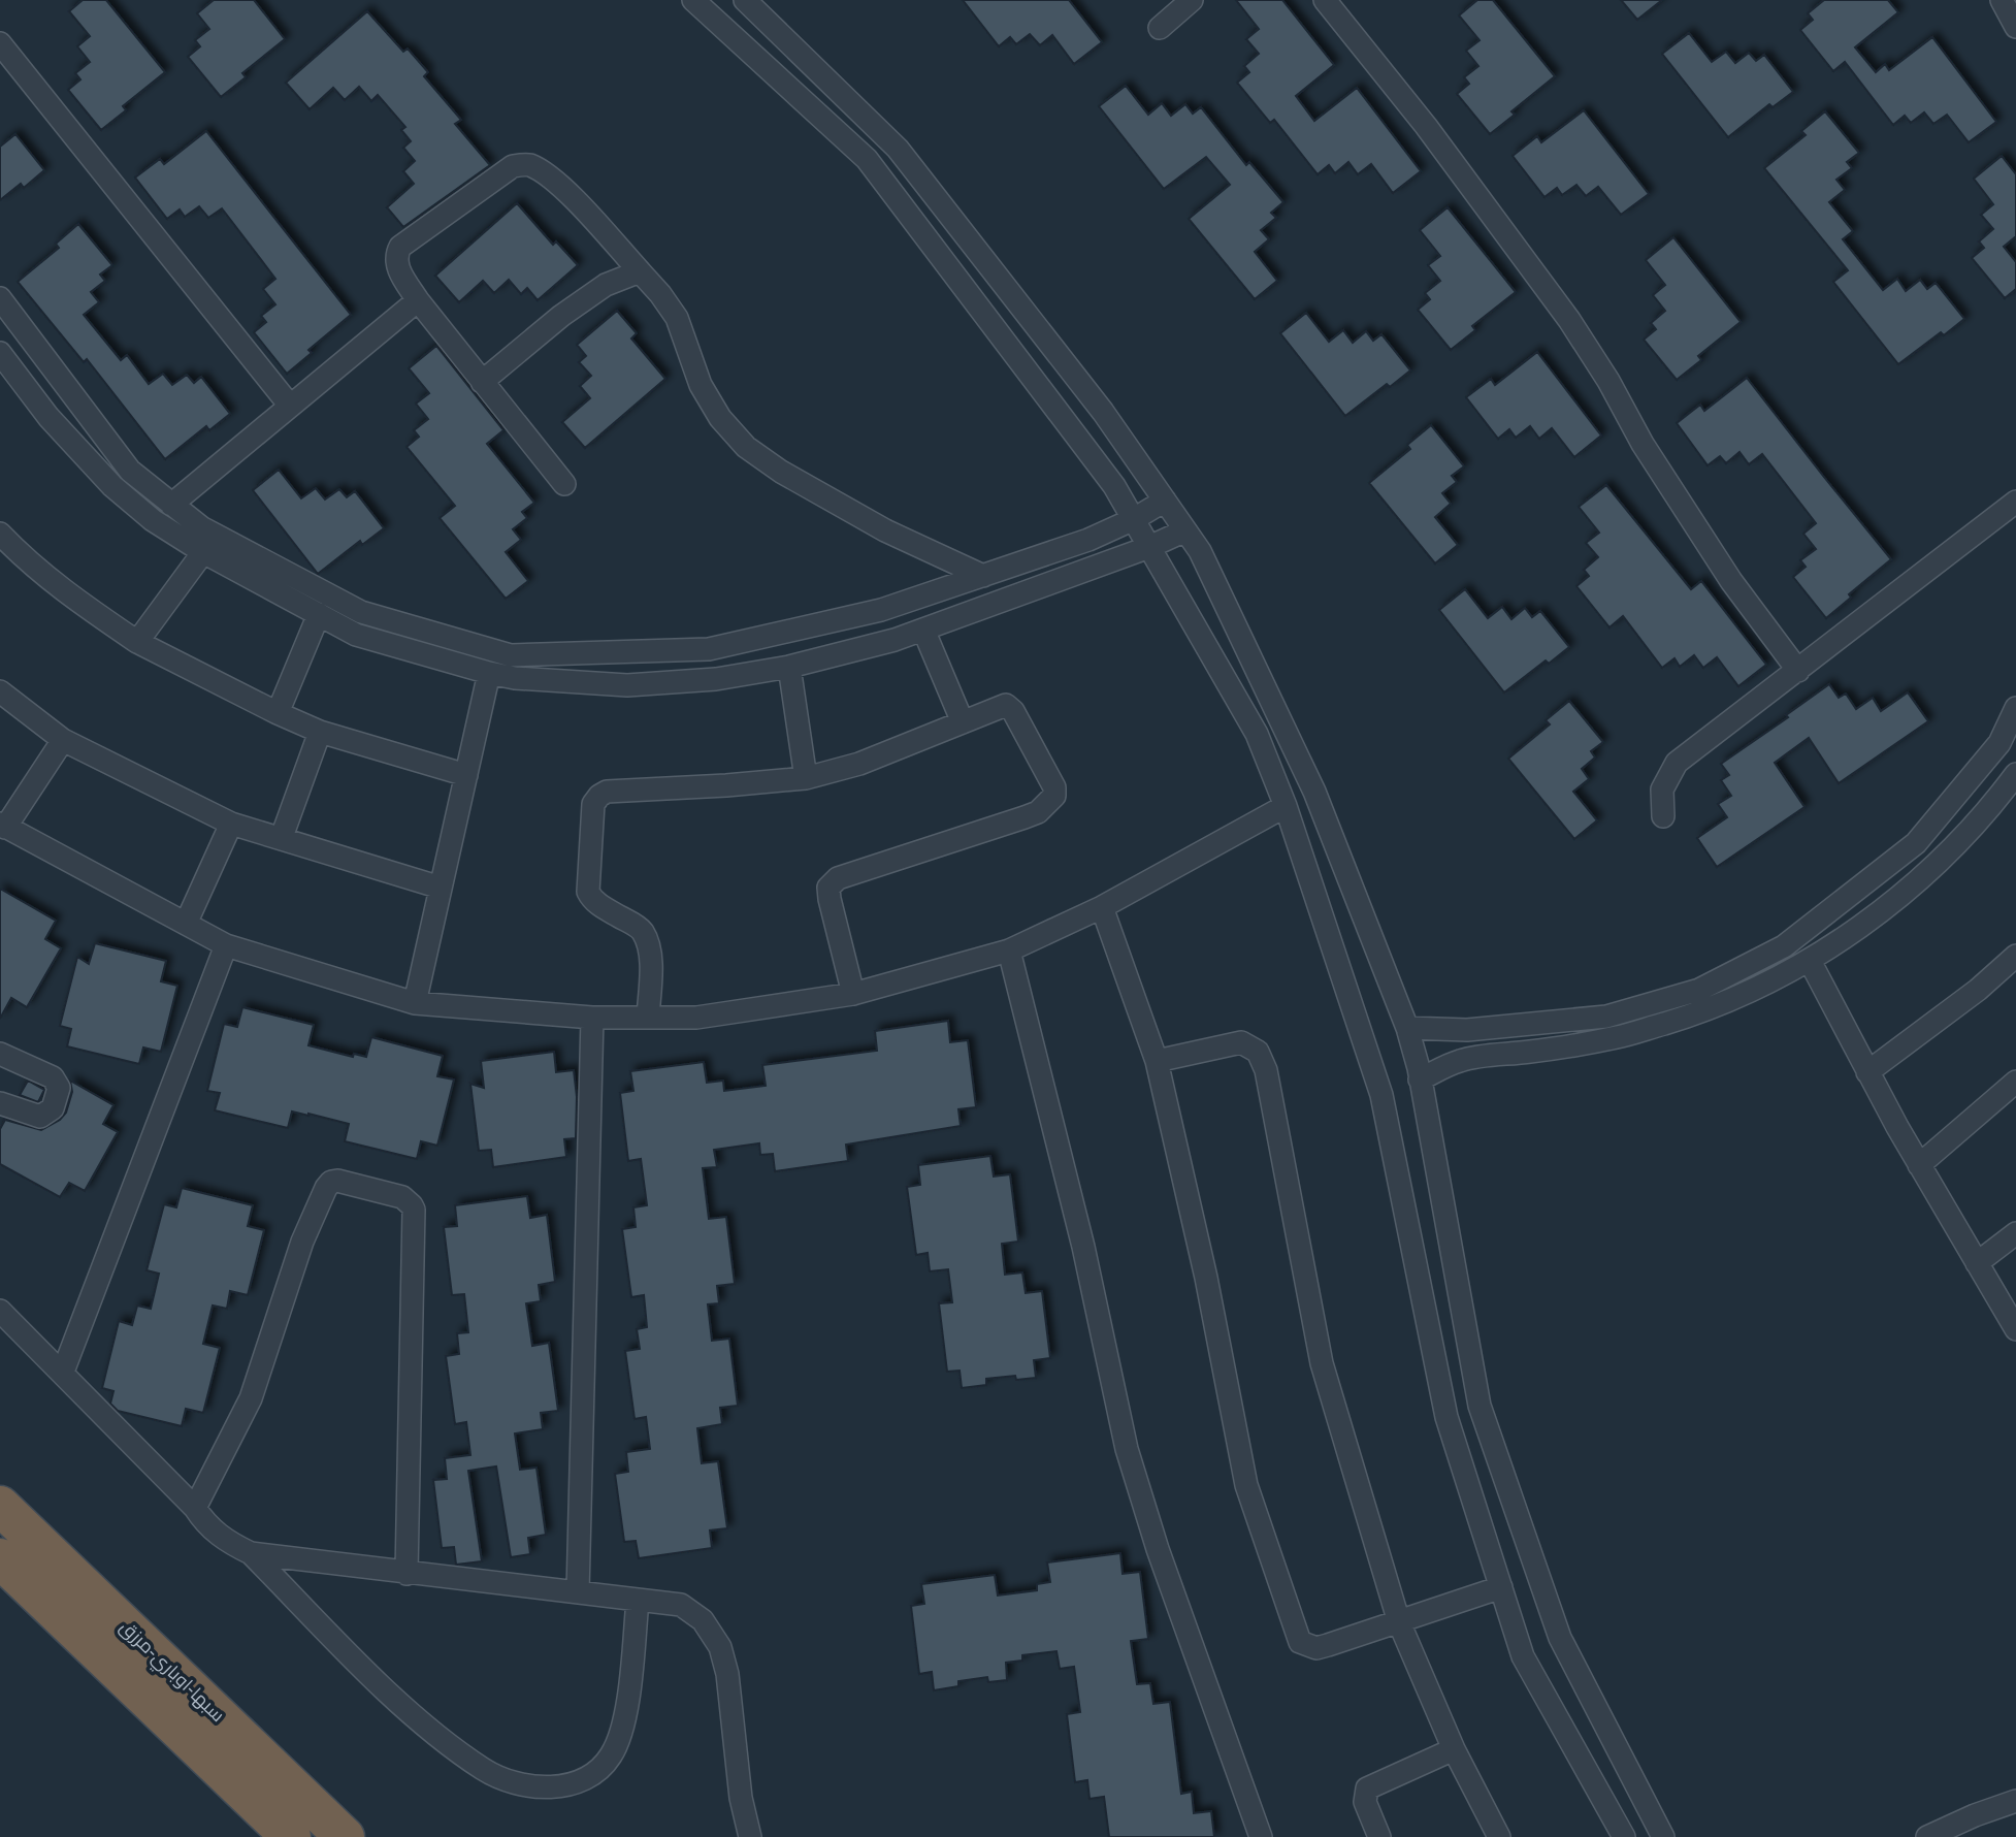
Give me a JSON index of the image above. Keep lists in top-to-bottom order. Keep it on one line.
{"streets":{"highway":["سبها-اوباري-مرزق"]}}
